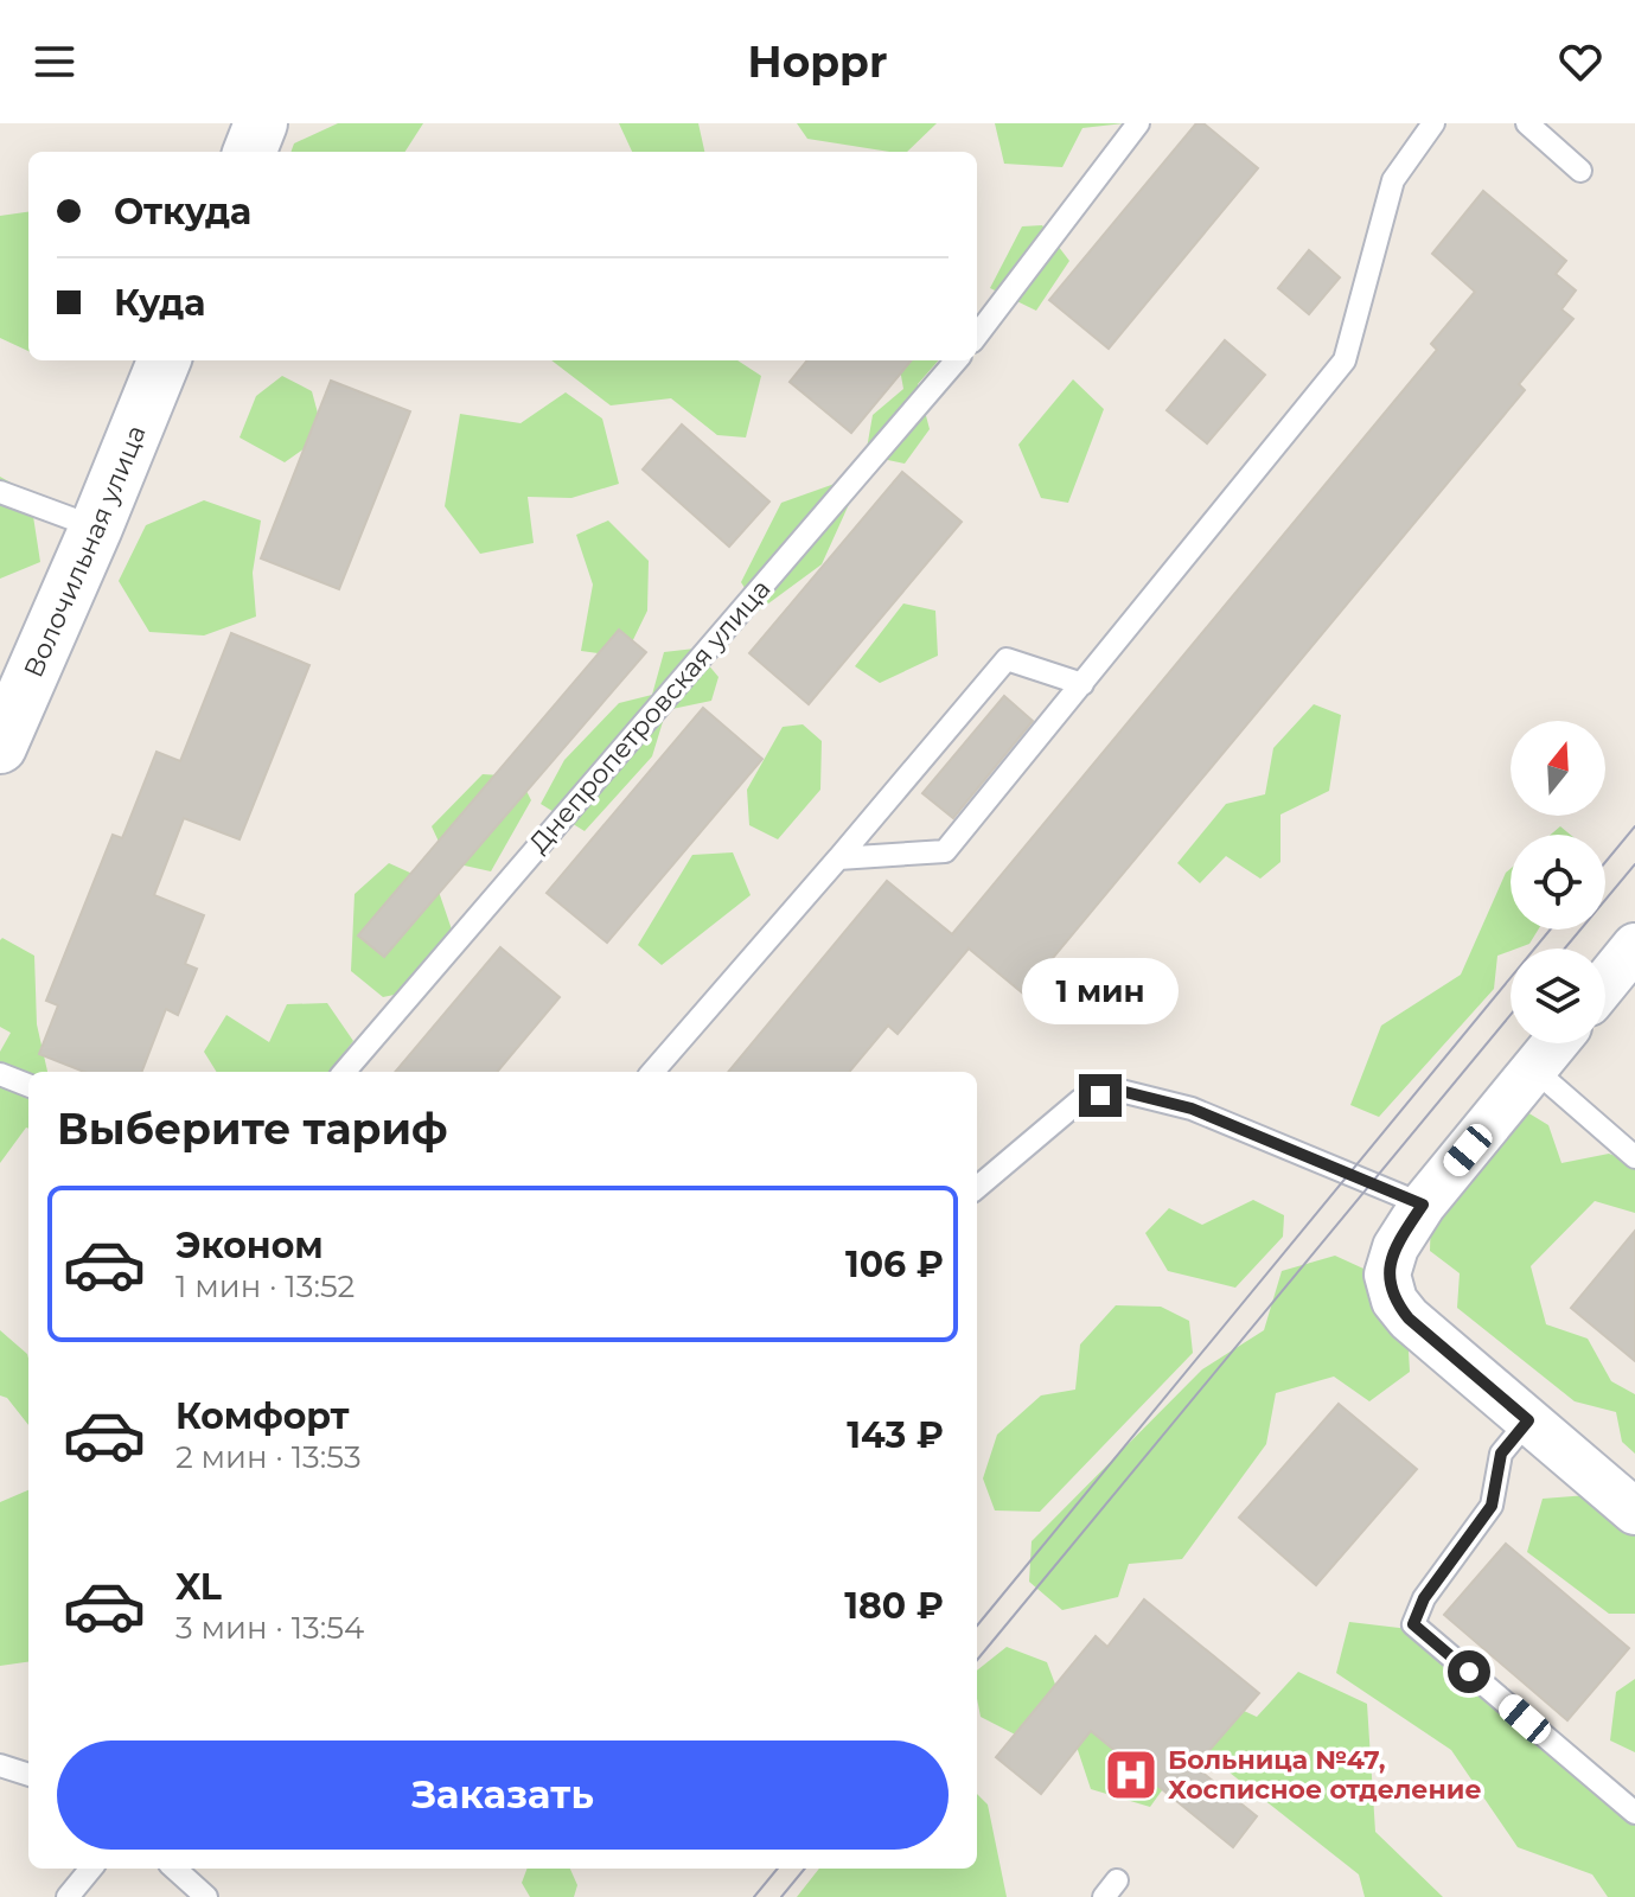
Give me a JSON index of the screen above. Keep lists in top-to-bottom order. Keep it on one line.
{"streets":{"street":["Волочильная улица"],"lane":["Днепропетровская улица"]},"places":{"hospital":["Больница №47, Хосписное отделение"]},"north":"top","page":{"header":"Hoppr","banner":["Откуда","Куда"],"bubble":"1 мин","heading":"Выберите тариф","list":[{"name":"Эконом","note":"1 мин · 13:52","value":"106 ₽"},{"name":"Комфорт","note":"2 мин · 13:53","value":"143 ₽"},{"name":"XL","note":"3 мин · 13:54","value":"180 ₽"}],"buttons":"Заказать"}}
